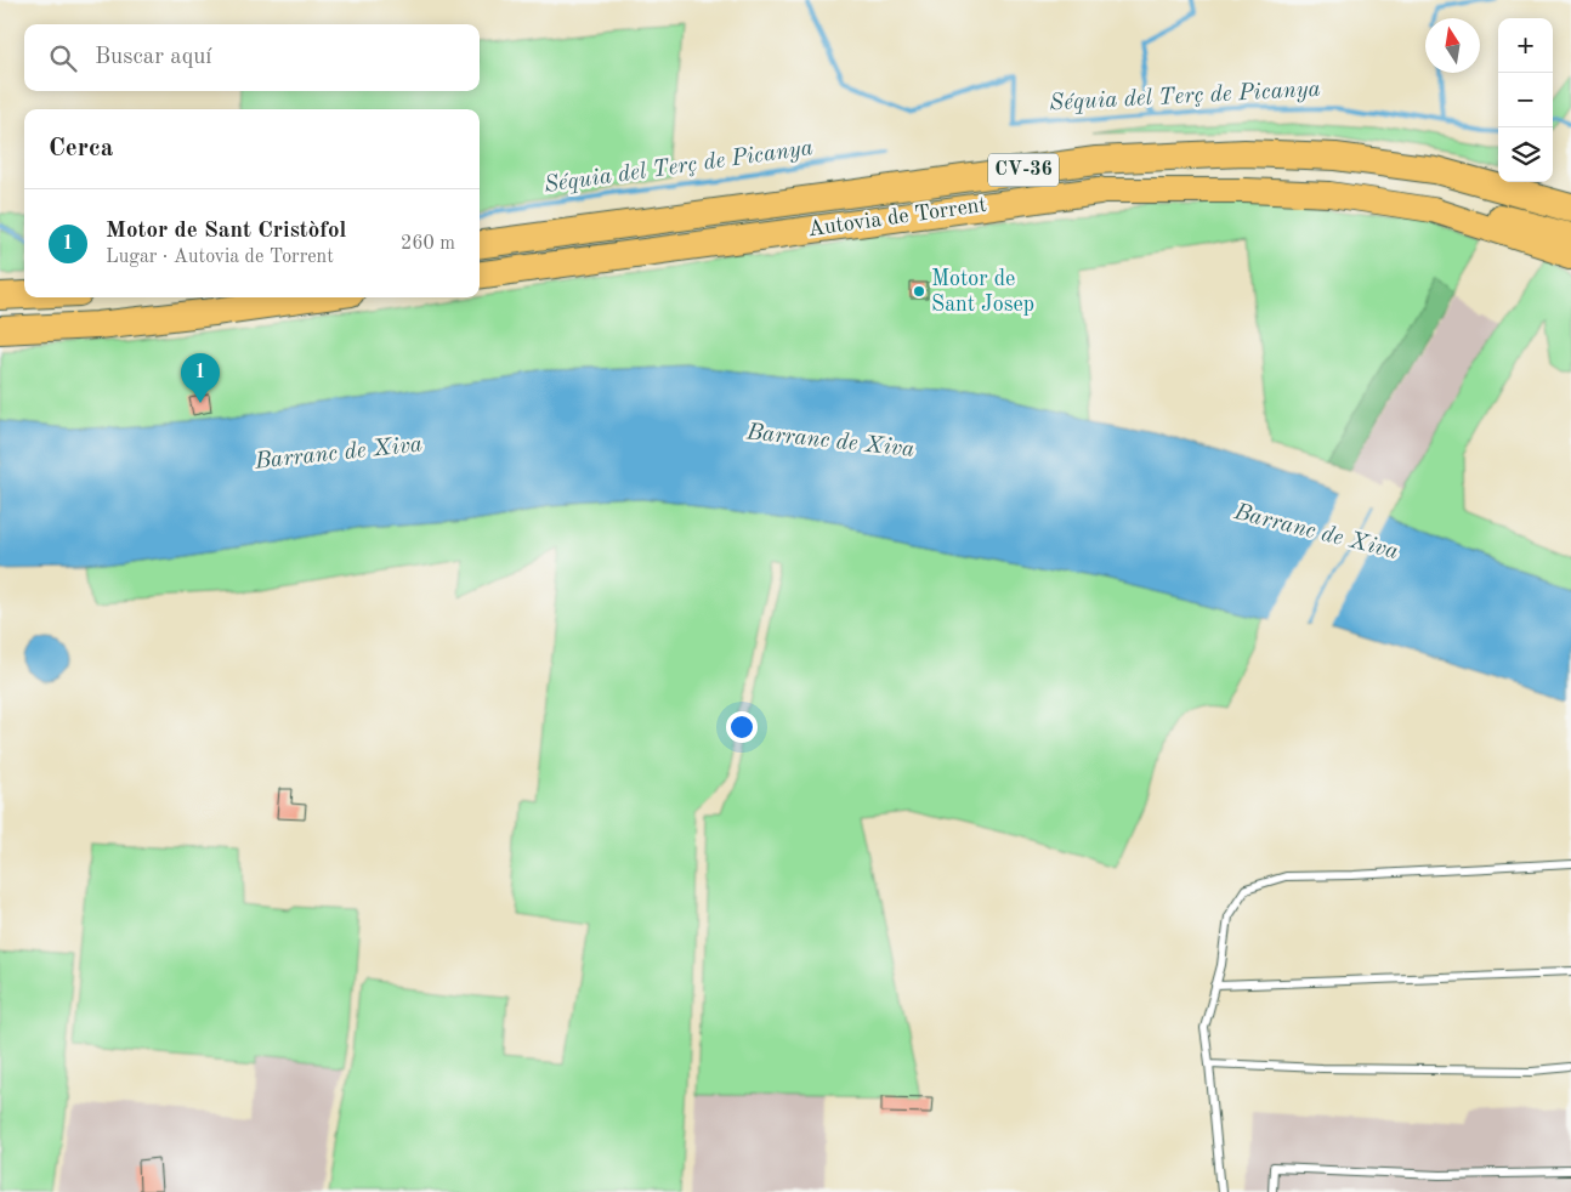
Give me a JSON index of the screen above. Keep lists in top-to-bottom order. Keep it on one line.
{"streets":{"highway":["CV-36","Autovia de Torrent"]},"water":["Séquia del Terç de Picanya","Barranc de Xiva"],"places":["Motor de Sant Josep"],"north":"top","page":{"map_buttons":["+","−"],"search":"Buscar aquí","heading":"Cerca","list":[{"mark":"1","name":"Motor de Sant Cristòfol","note":"Lugar · Autovia de Torrent","value":"260 m"}],"pins":"1"}}
